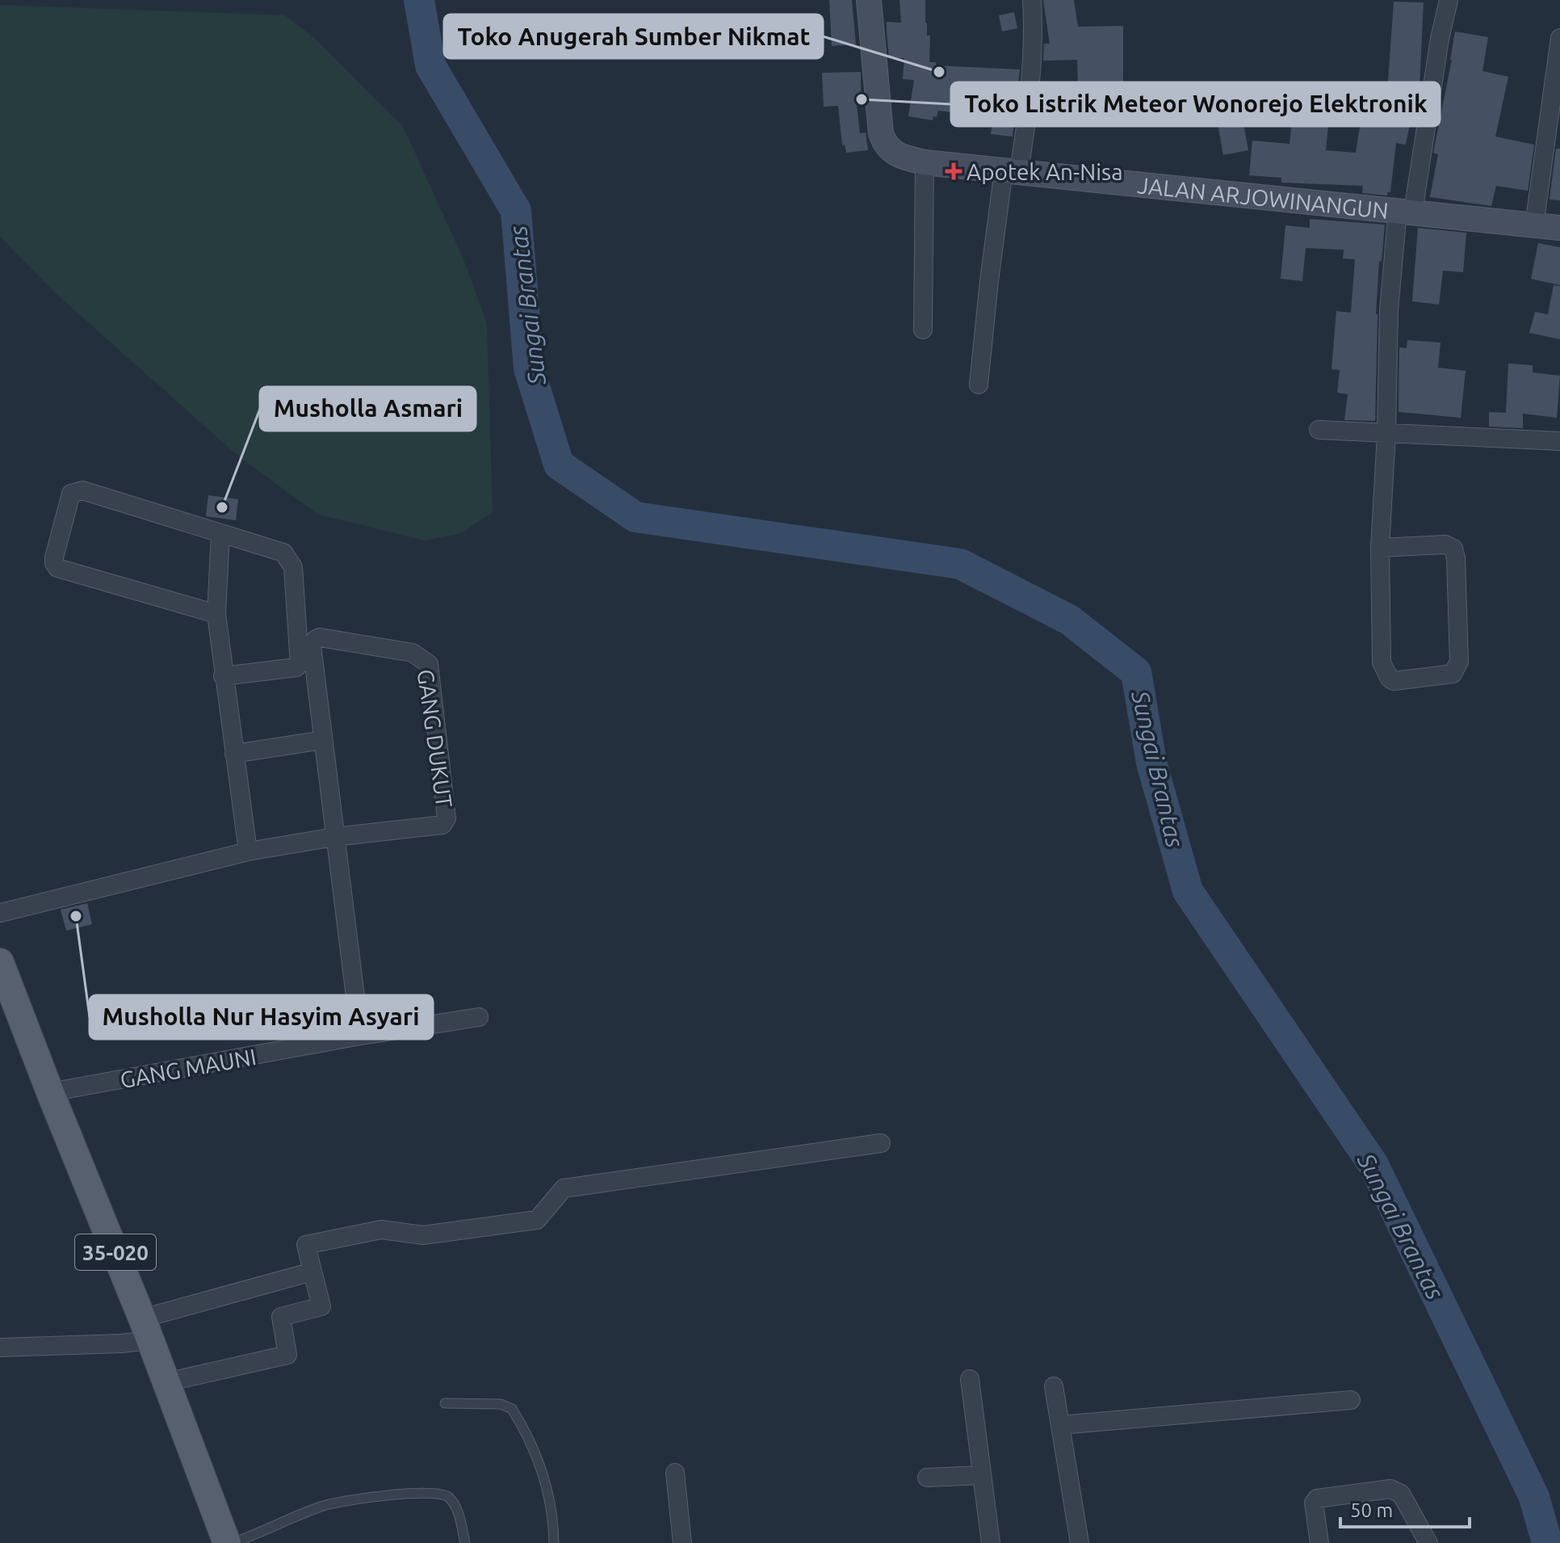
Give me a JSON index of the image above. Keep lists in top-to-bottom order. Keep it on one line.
{"streets":{"main road":["JALAN ARJOWINANGUN","35-020"],"street":["GANG DUKUT","GANG MAUNI"]},"crossings":[["GANG MAUNI","35-020"]],"water":["Sungai Brantas"],"places":{"other":["Toko Anugerah Sumber Nikmat","Toko Listrik Meteor Wonorejo Elektronik","Musholla Asmari","Musholla Nur Hasyim Asyari"],"health":["Apotek An-Nisa"]},"scale_bar":"50 m"}
